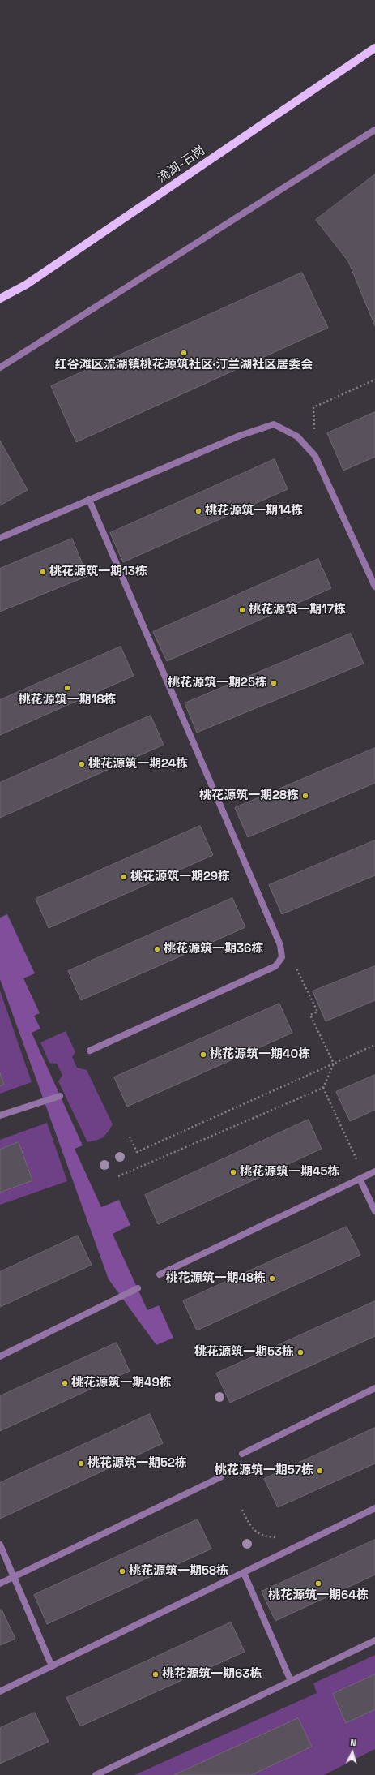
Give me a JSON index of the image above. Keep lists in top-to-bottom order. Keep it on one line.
{"streets":{"main road":["流湖-石岗"]},"places":["红谷滩区流湖镇桃花源筑社区·汀兰湖社区居委会","桃花源筑一期14栋","桃花源筑一期13栋","桃花源筑一期17栋","桃花源筑一期25栋","桃花源筑一期18栋","桃花源筑一期24栋","桃花源筑一期28栋","桃花源筑一期29栋","桃花源筑一期36栋","桃花源筑一期40栋","桃花源筑一期45栋","桃花源筑一期48栋","桃花源筑一期53栋","桃花源筑一期49栋","桃花源筑一期52栋","桃花源筑一期57栋","桃花源筑一期58栋","桃花源筑一期64栋","桃花源筑一期63栋"],"north":"top"}
